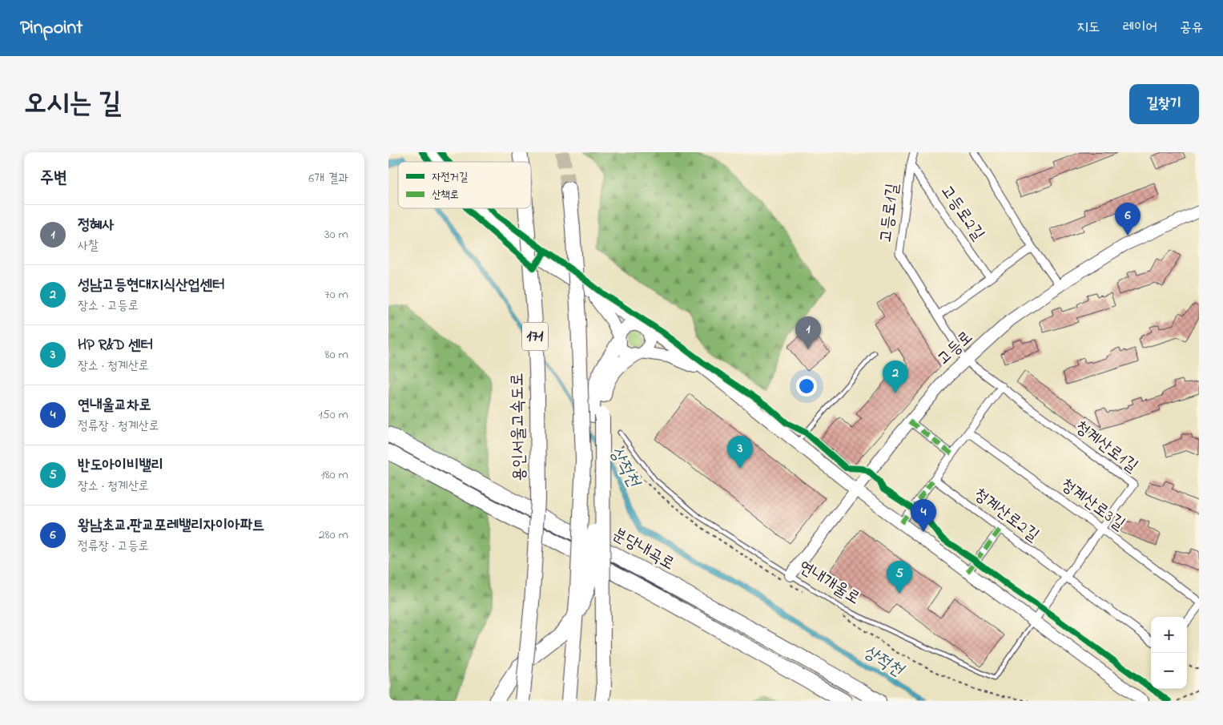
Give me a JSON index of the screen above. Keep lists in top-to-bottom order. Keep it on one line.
{"streets":{"highway":["171","용인서울고속도로","분당내곡로"],"main road":["고등로"],"street":["고등로1길","고등로2길","청계산로1길","청계산로3길","청계산로2길"],"lane":["연내개울로"]},"crossings":[["고등로1길","고등로2길"],["고등로1길","고등로"],["고등로1길","청계산로1길"],["고등로","청계산로1길"],["고등로","연내개울로"],["청계산로1길","청계산로3길"],["청계산로1길","청계산로2길"],["청계산로1길","연내개울로"]],"water":["상적천"],"legend":["자전거길","산책로"],"page":{"header":"Pinpoint","nav":["지도","레이어","공유"],"title":"오시는 길","buttons":"길찾기","heading":["주변","6개 결과"],"pins":["6","1","2","3","4","5"],"list":[{"mark":"1","name":"정혜사","note":"사찰","value":"30 m"},{"mark":"2","name":"성남고등현대지식산업센터","note":"장소 · 고등로","value":"70 m"},{"mark":"3","name":"HP R&D 센터","note":"장소 · 청계산로","value":"80 m"},{"mark":"4","name":"연내울교차로","note":"정류장 · 청계산로","value":"150 m"},{"mark":"5","name":"반도아이비밸리","note":"장소 · 청계산로","value":"180 m"},{"mark":"6","name":"왕남초교.판교포레밸리자이아파트","note":"정류장 · 고등로","value":"280 m"}],"map_buttons":["+","−"]}}
